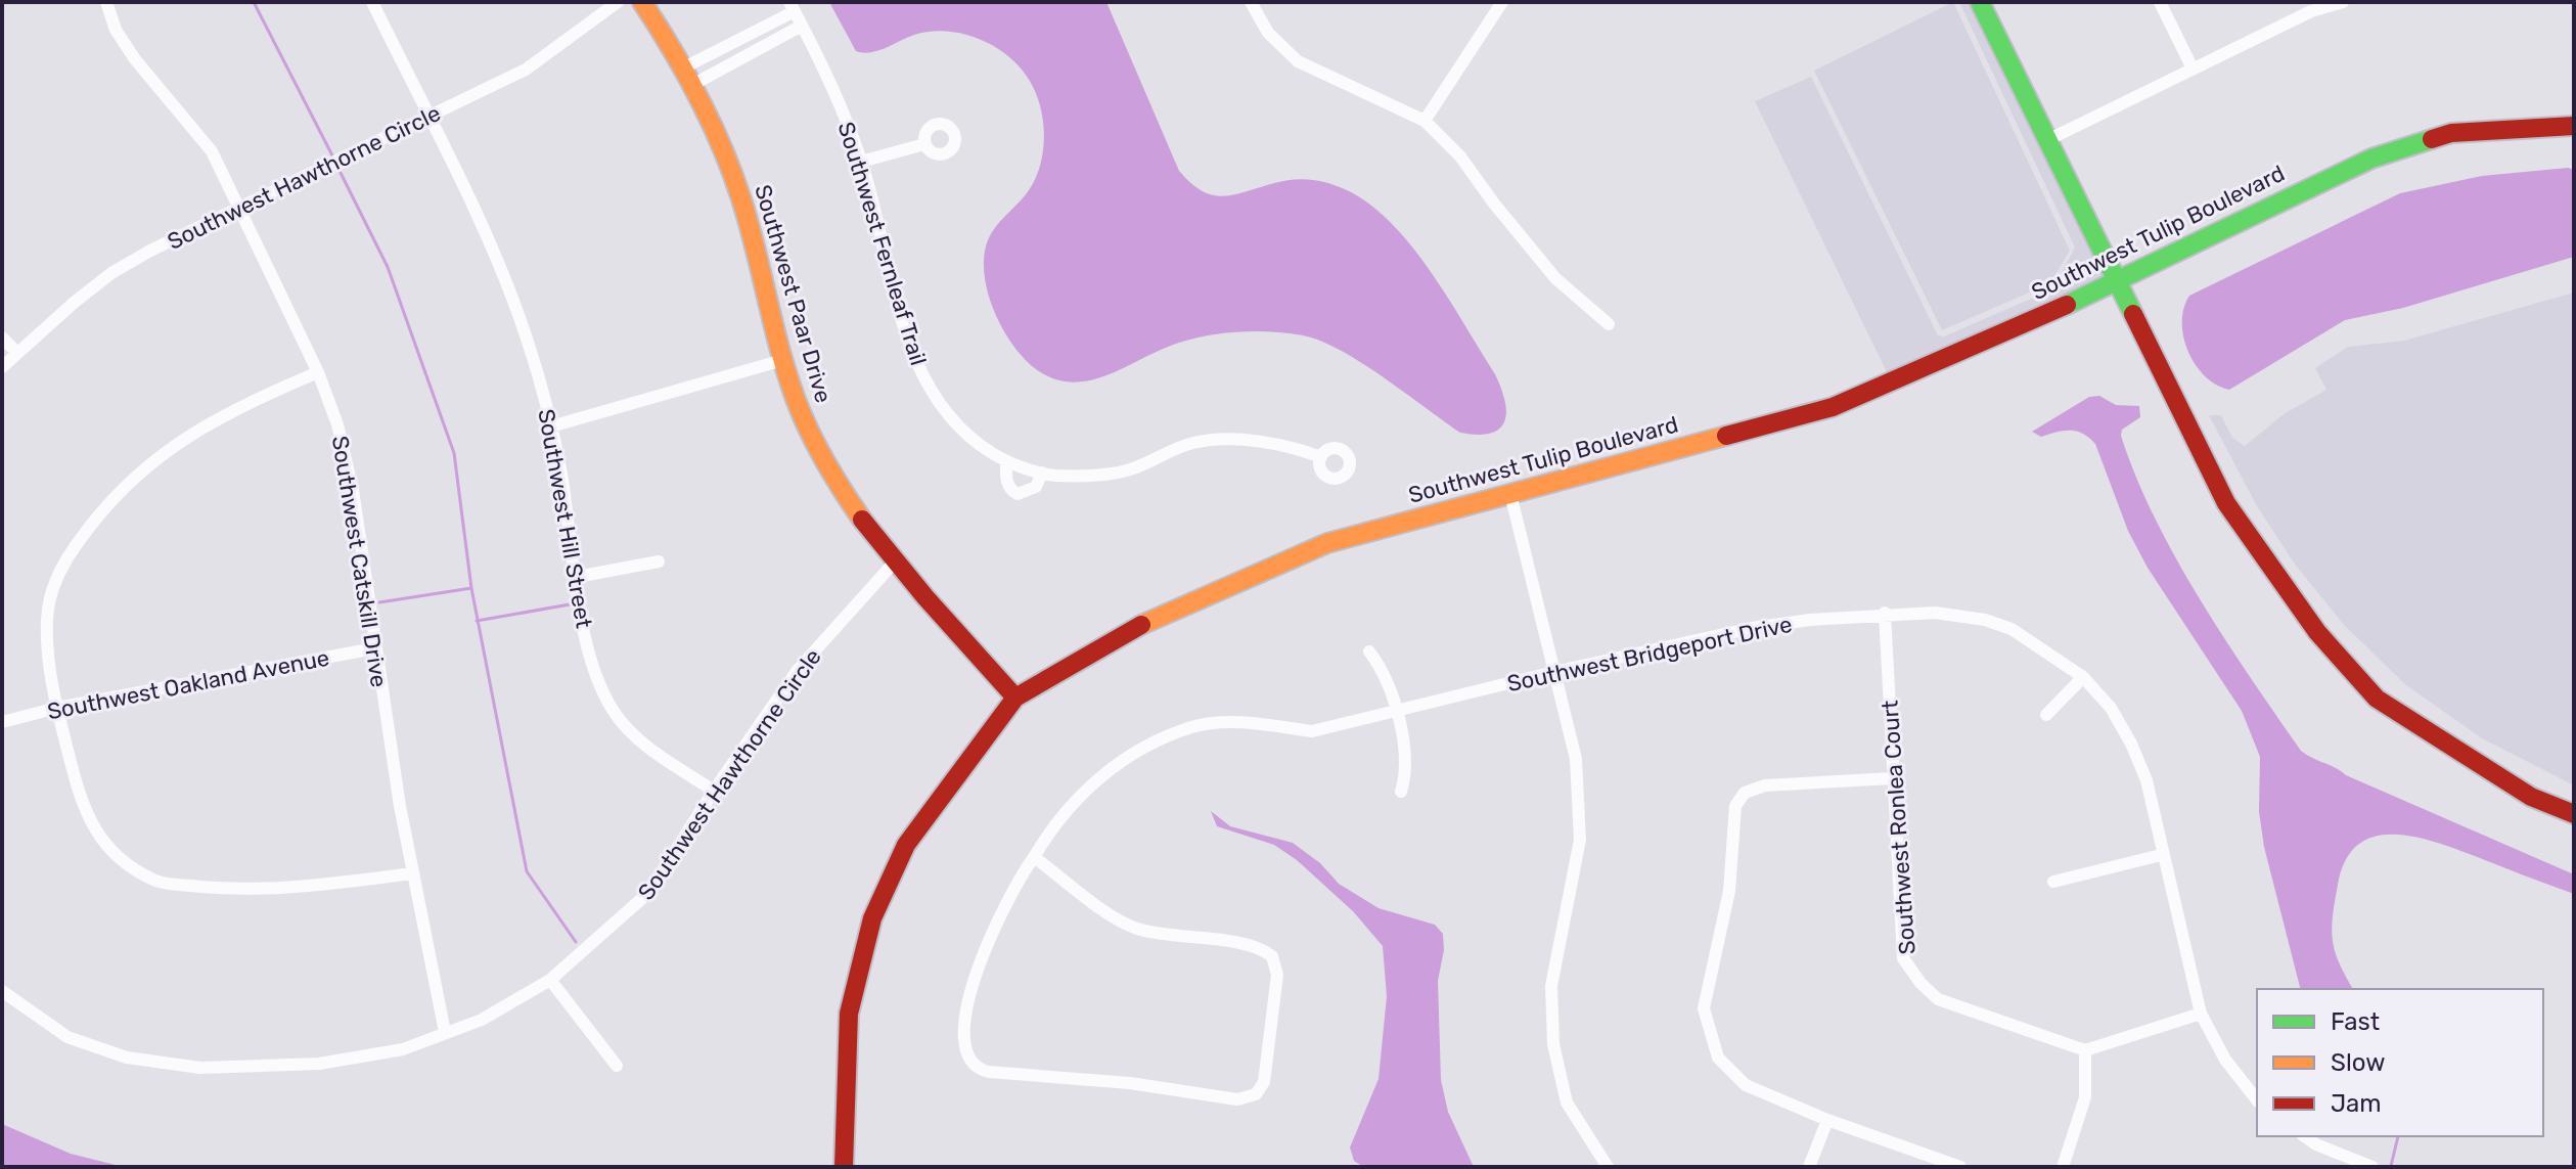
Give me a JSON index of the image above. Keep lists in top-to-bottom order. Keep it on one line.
{"streets":{"street":["Southwest Hawthorne Circle","Southwest Tulip Boulevard","Southwest Fernleaf Trail","Southwest Paar Drive","Southwest Hill Street","Southwest Catskill Drive","Southwest Bridgeport Drive","Southwest Oakland Avenue","Southwest Ronlea Court"]},"crossings":[["Southwest Hawthorne Circle","Southwest Paar Drive"],["Southwest Hawthorne Circle","Southwest Hill Street"],["Southwest Hawthorne Circle","Southwest Catskill Drive"],["Southwest Tulip Boulevard","Southwest Paar Drive"],["Southwest Catskill Drive","Southwest Oakland Avenue"],["Southwest Bridgeport Drive","Southwest Ronlea Court"]],"legend":["Fast","Slow","Jam"]}
